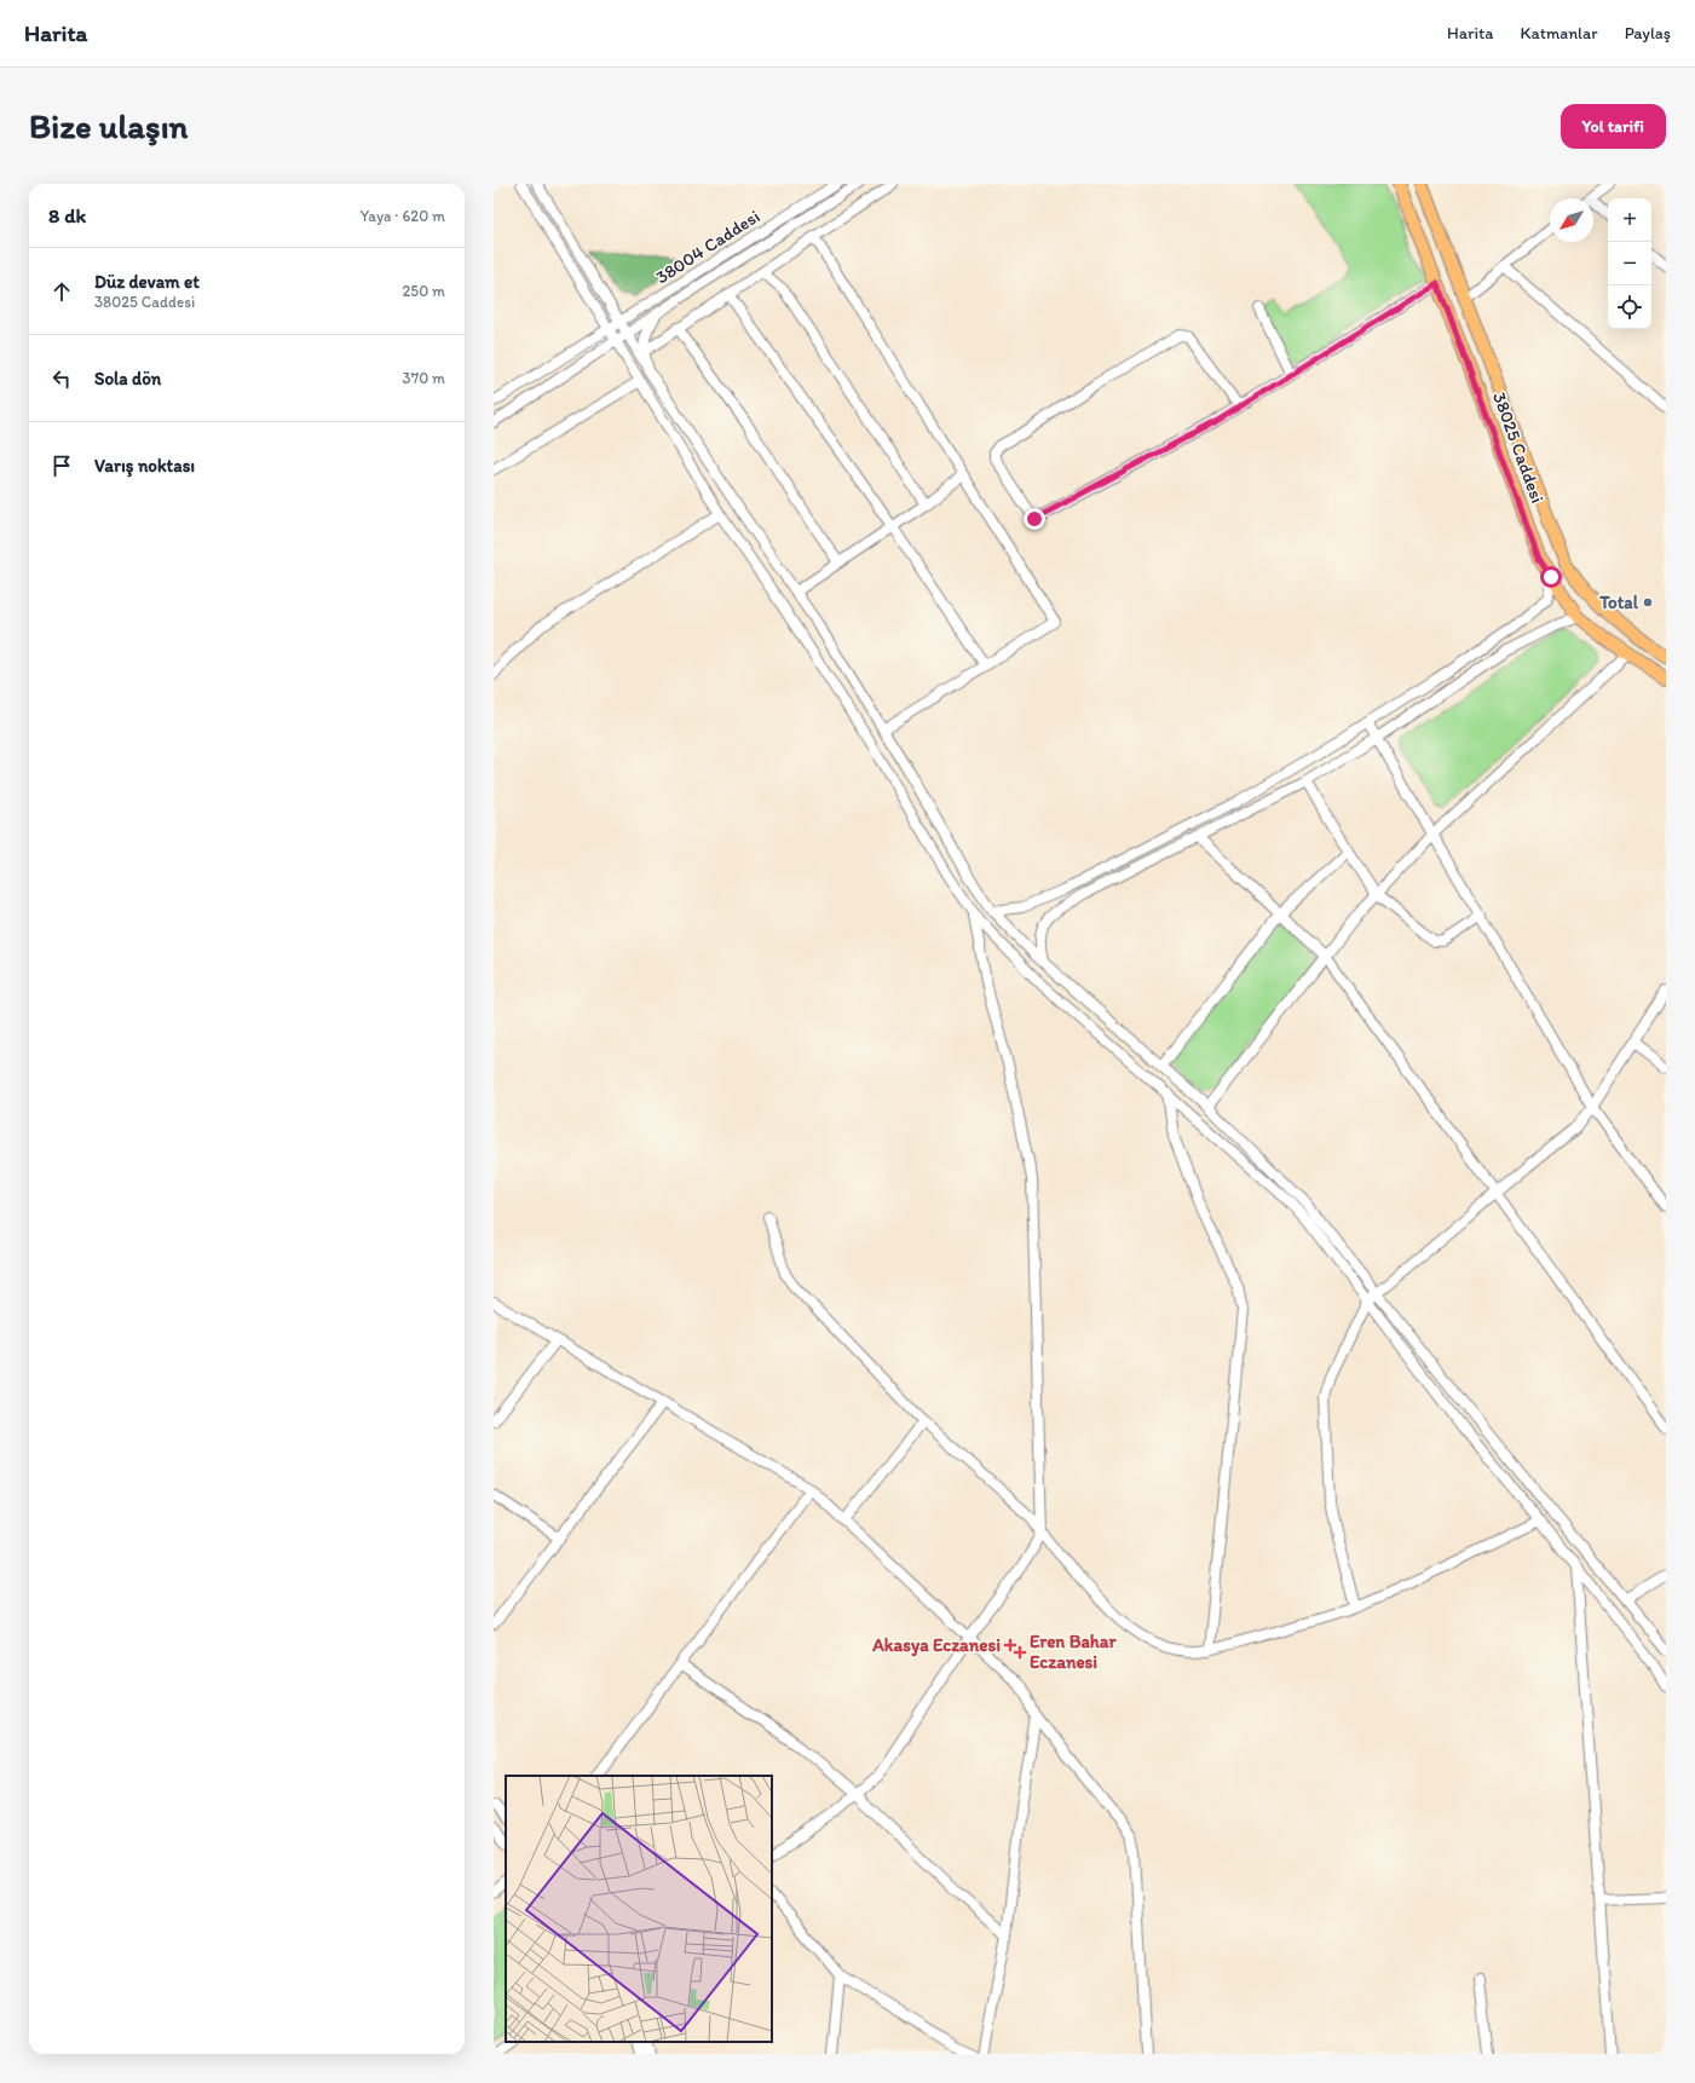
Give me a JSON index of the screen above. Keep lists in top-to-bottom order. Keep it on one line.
{"streets":{"main road":["38025 Caddesi"],"street":["38004 Caddesi"]},"places":{"other":["Total"],"health":["Akasya Eczanesi","Eren Bahar Eczanesi"]},"north":"bottom left","page":{"header":"Harita","nav":["Harita","Katmanlar","Paylaş"],"buttons":"Yol tarifi","title":"Bize ulaşın","heading":["8 dk","Yaya · 620 m"],"map_buttons":["+","−"],"list":[["Düz devam et","38025 Caddesi","250 m"],["Sola dön","370 m"],"Varış noktası"]}}
